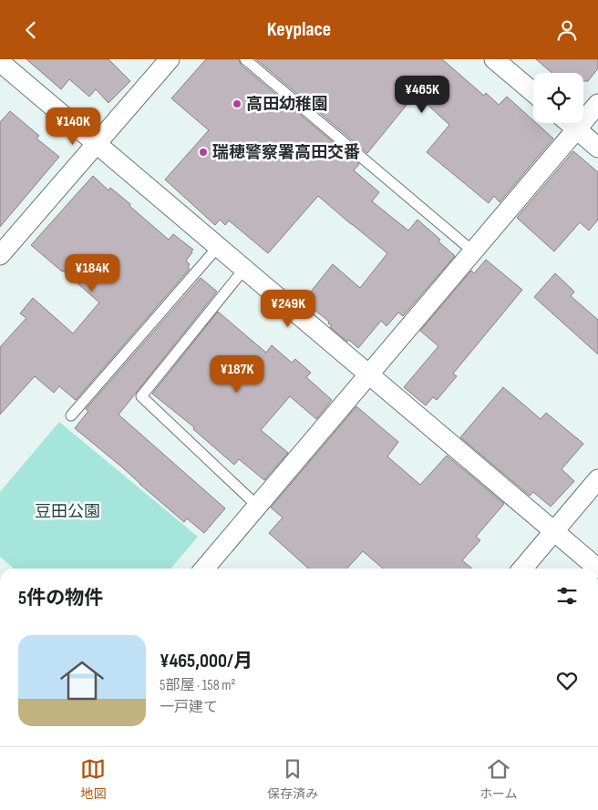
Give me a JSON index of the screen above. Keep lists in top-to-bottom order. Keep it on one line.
{"parks":["豆田公園"],"places":["高田幼稚園","瑞穂警察署高田交番"],"page":{"header":"Keyplace","price":["¥465K","¥140K","¥184K","¥249K","¥187K"],"heading":"5件の物件","list":[{"name":"¥465,000/月","note":"5部屋 · 158 m² · 一戸建て"}],"tabs":["地図","保存済み","ホーム"]}}
